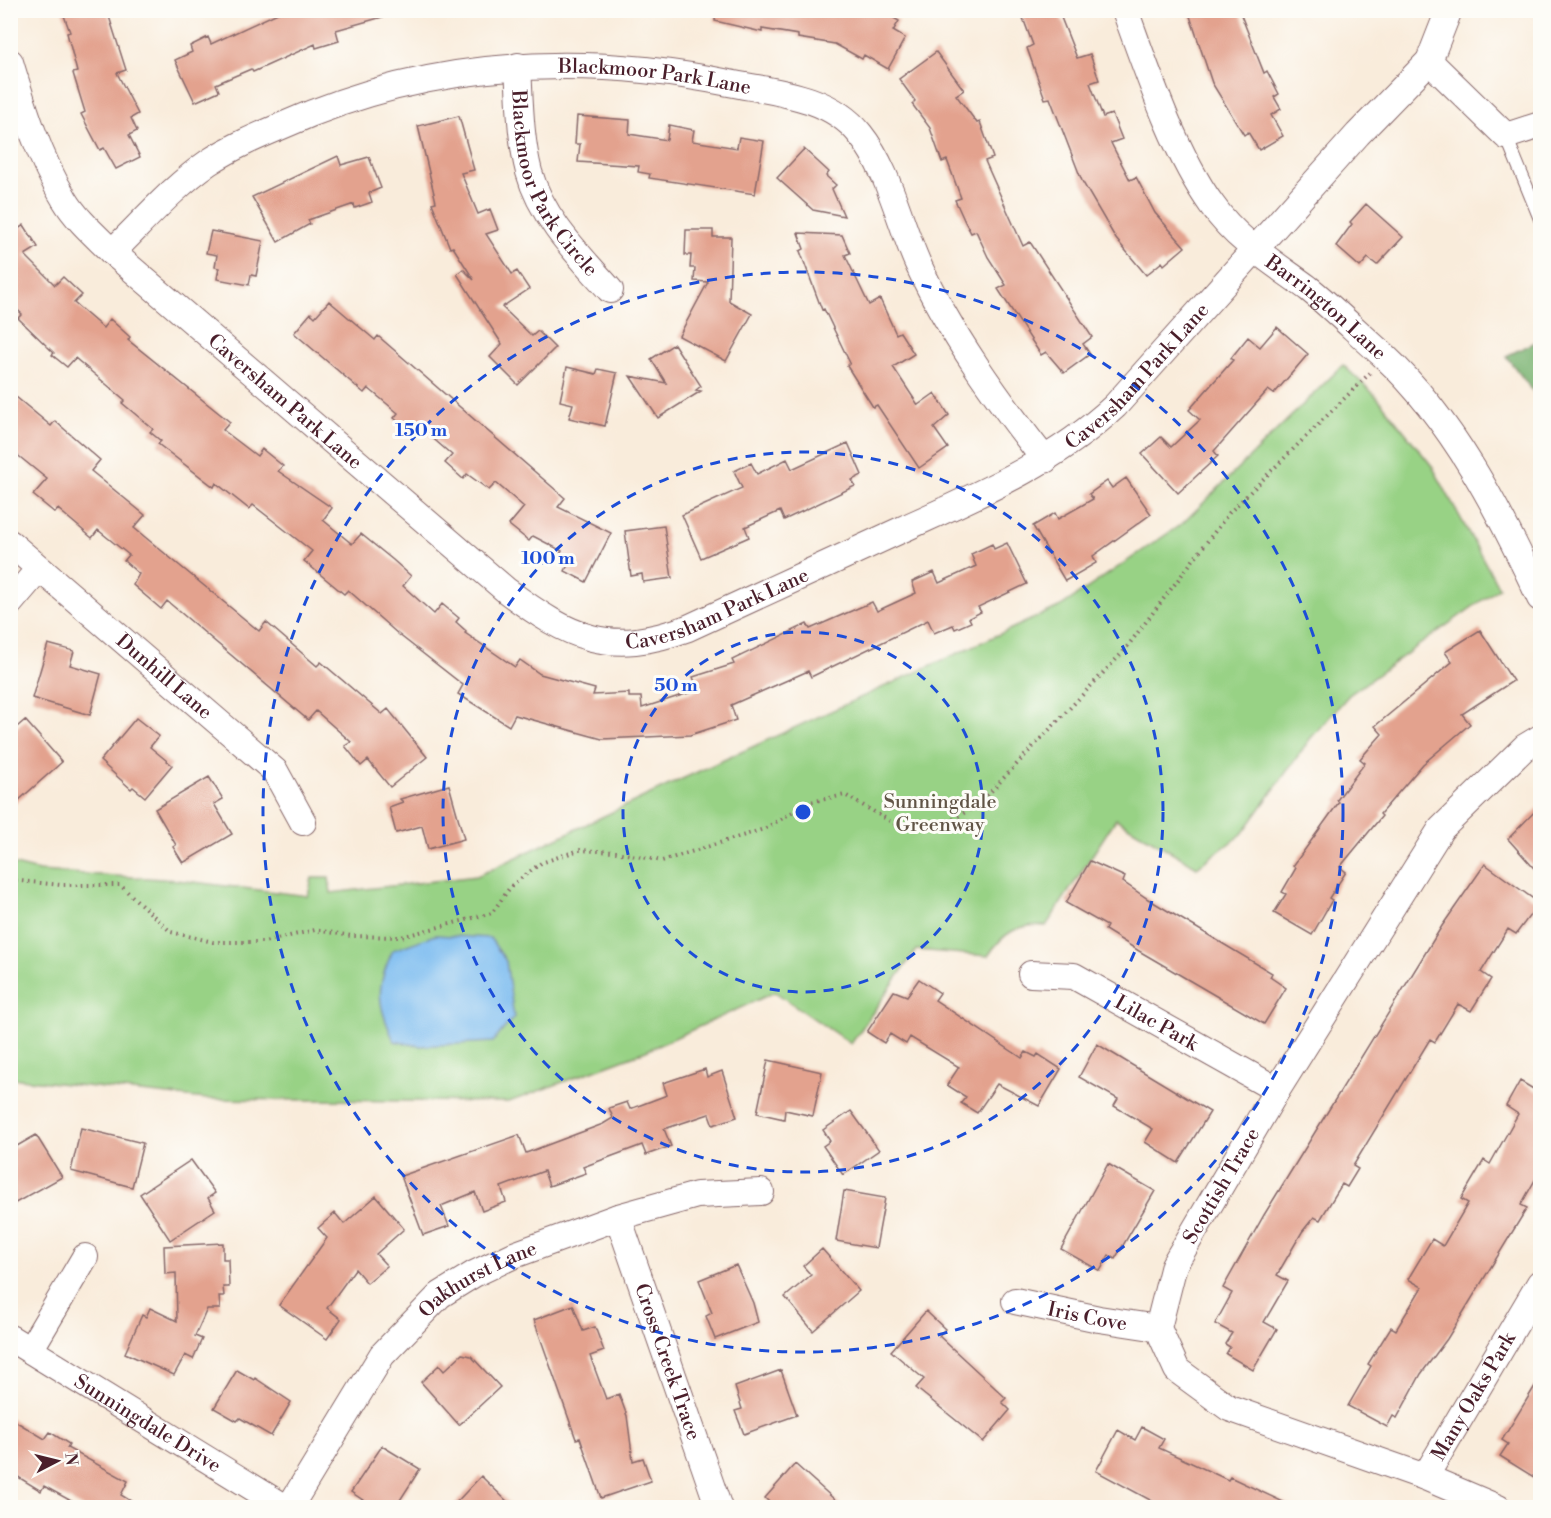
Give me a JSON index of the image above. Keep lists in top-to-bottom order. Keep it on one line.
{"streets":{"street":["Blackmoor Park Lane","Blackmoor Park Circle","Barrington Lane","Caversham Park Lane","Dunhill Lane","Lilac Park","Scottish Trace","Oakhurst Lane","Iris Cove","Cross Creek Trace","Many Oaks Park","Sunningdale Drive"]},"crossings":[["Blackmoor Park Lane","Blackmoor Park Circle"],["Blackmoor Park Lane","Caversham Park Lane"],["Barrington Lane","Caversham Park Lane"],["Lilac Park","Scottish Trace"],["Scottish Trace","Iris Cove"],["Oakhurst Lane","Cross Creek Trace"],["Oakhurst Lane","Sunningdale Drive"]],"parks":["Sunningdale Greenway"],"north":"right","rings":["150 m","100 m","50 m"]}
